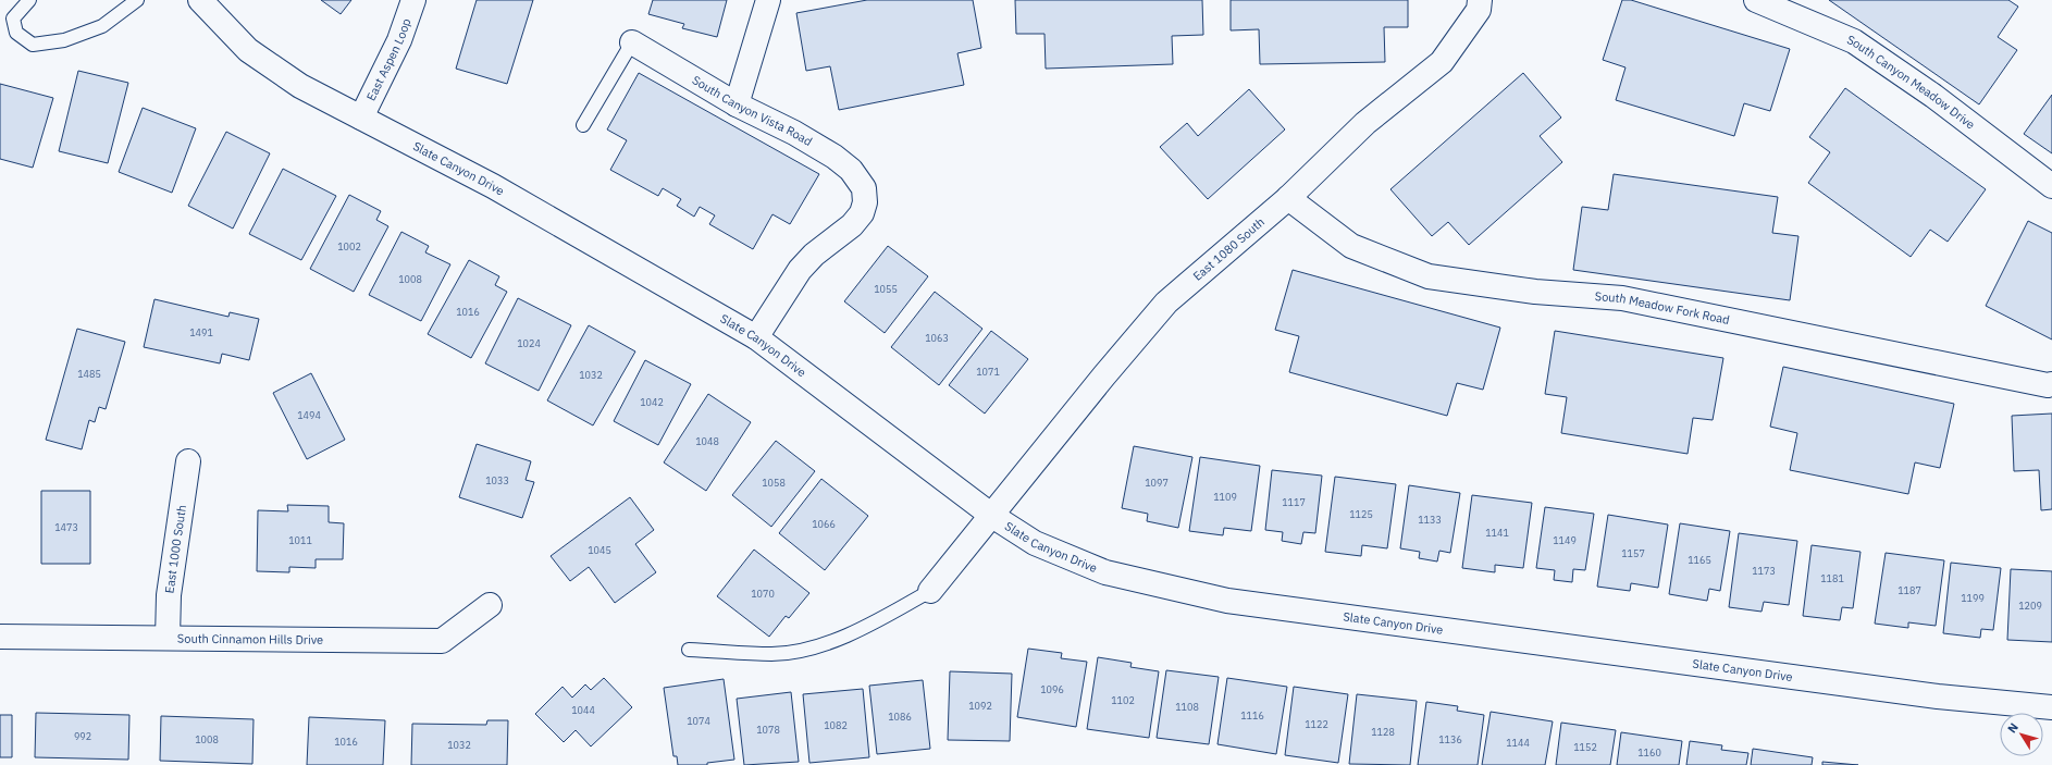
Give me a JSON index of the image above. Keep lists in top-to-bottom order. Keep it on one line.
{"streets":{"street":["East Aspen Loop","South Canyon Meadow Drive","South Canyon Vista Road","Slate Canyon Drive","East 1080 South","South Meadow Fork Road","East 1000 South","South Cinnamon Hills Drive"]},"crossings":[["East Aspen Loop","Slate Canyon Drive"],["South Canyon Vista Road","Slate Canyon Drive"],["Slate Canyon Drive","East 1080 South"],["East 1080 South","South Meadow Fork Road"],["East 1000 South","South Cinnamon Hills Drive"]],"house_numbers":["1002","1008","1055","1016","1491","1063","1024","1071","1485","1032","1042","1494","1048","1033","1058","1097","1109","1117","1125","1133","1066","1473","1141","1011","1149","1045","1157","1165","1173","1181","1187","1070","1199","1209","1096","1102","1092","1108","1044","1116","1086","1074","1122","1082","1078","1128","992","1008","1136","1016","1144","1032","1152","1160"],"north":"top left"}
